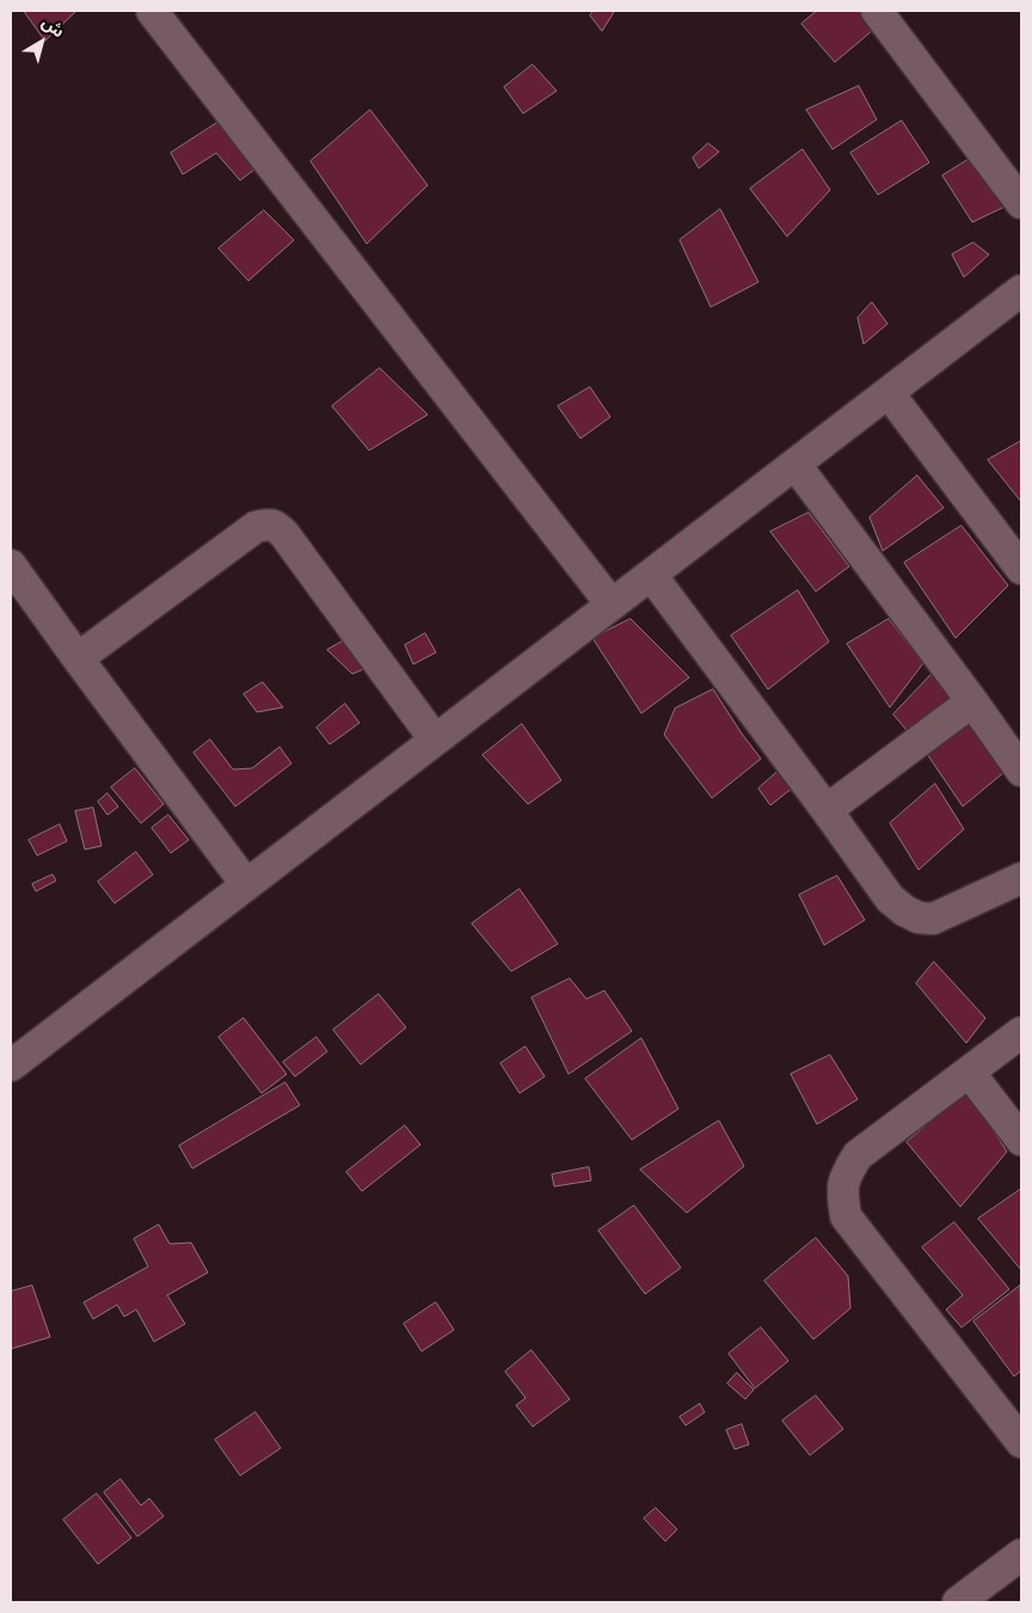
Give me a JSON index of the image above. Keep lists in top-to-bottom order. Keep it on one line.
{"north":"top right"}
